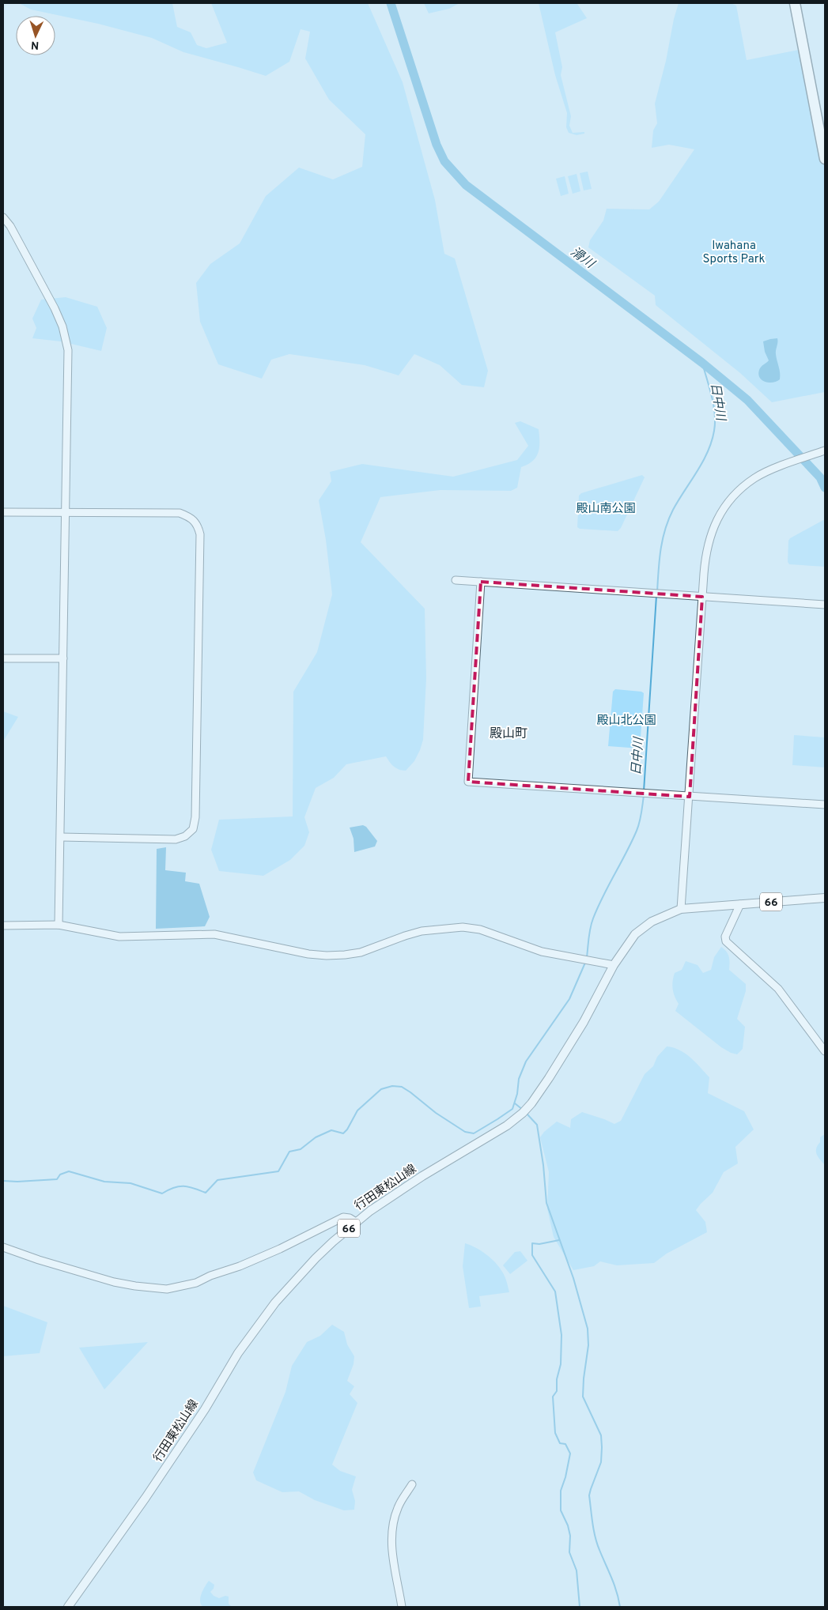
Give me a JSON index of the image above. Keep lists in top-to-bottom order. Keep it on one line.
{"streets":{"main road":["66","行田東松山線"]},"crossings":[["66","行田東松山線"]],"districts":["殿山町"],"water":["滑川","日中川"],"parks":["Iwahana Sports Park","殿山南公園","殿山北公園"],"north":"bottom"}
